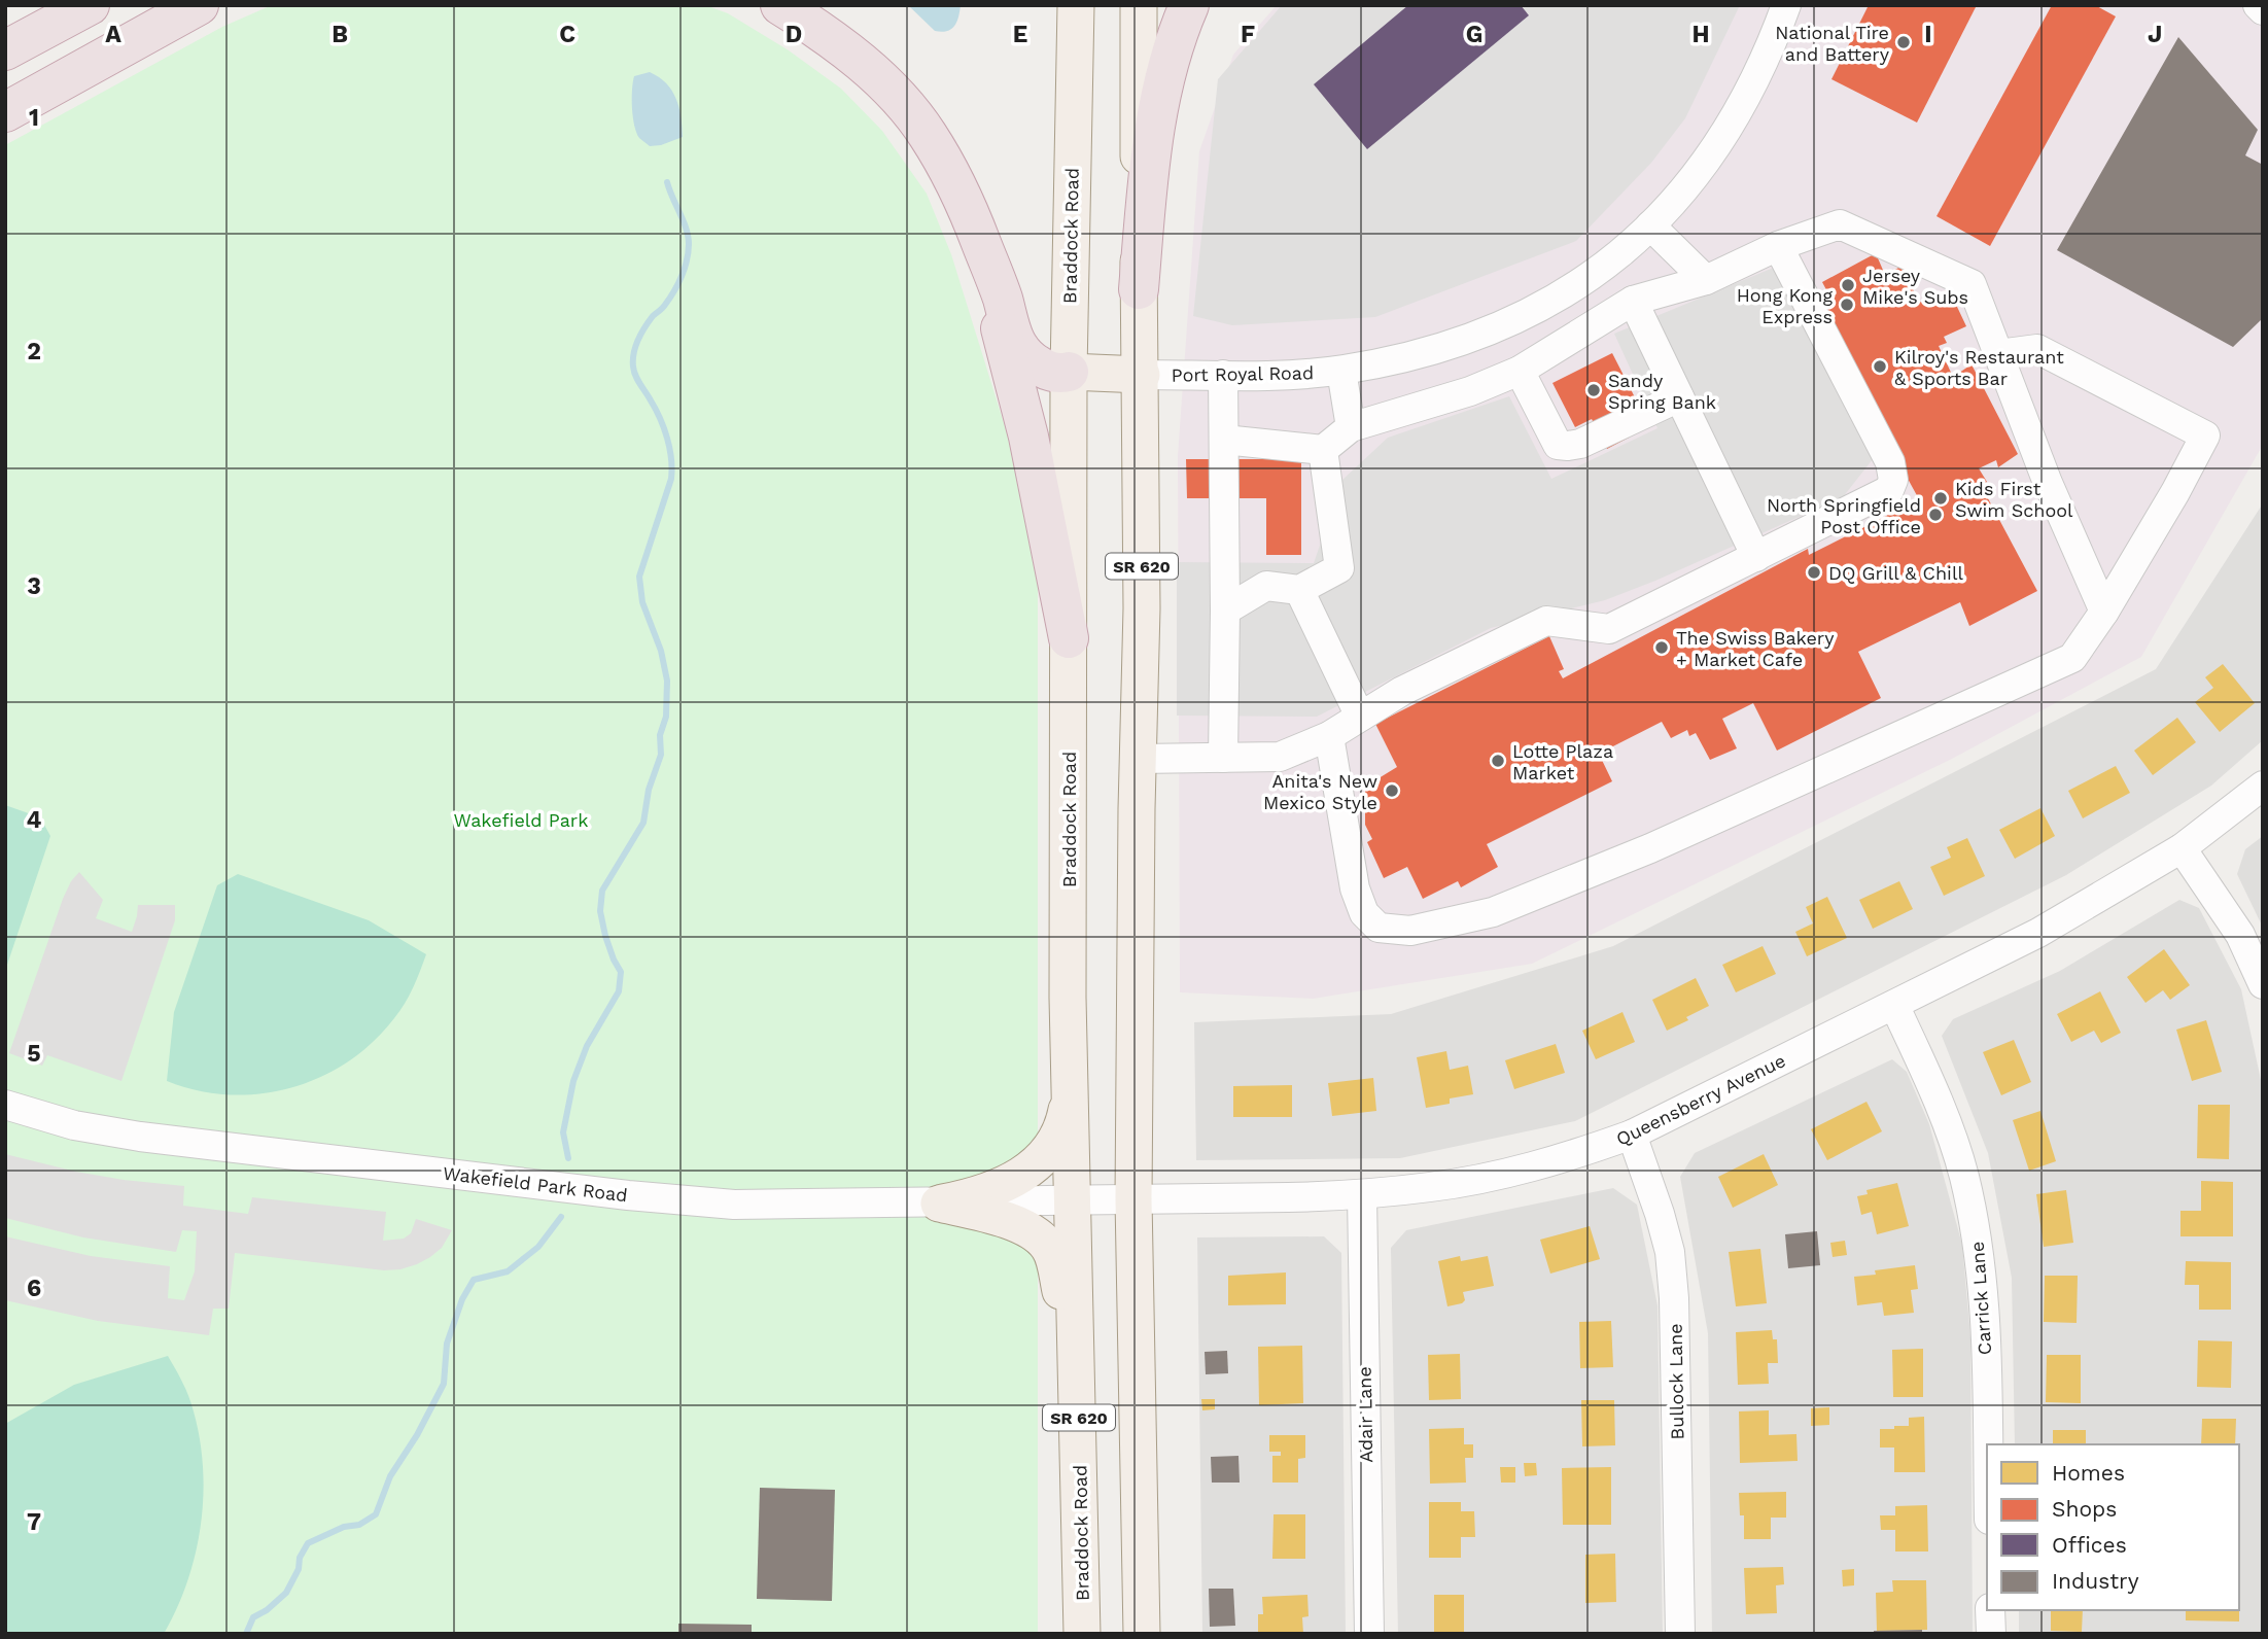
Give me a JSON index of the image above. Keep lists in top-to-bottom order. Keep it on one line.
{"streets":{"main road":["Braddock Road","SR 620"],"street":["Port Royal Road","Queensberry Avenue","Wakefield Park Road","Carrick Lane","Bullock Lane","Adair Lane"]},"crossings":[["Braddock Road","Queensberry Avenue"],["Braddock Road","Wakefield Park Road"],["Port Royal Road","SR 620"],["SR 620","Queensberry Avenue"],["Queensberry Avenue","Wakefield Park Road"],["Queensberry Avenue","Carrick Lane"],["Queensberry Avenue","Bullock Lane"],["Queensberry Avenue","Adair Lane"]],"parks":["Wakefield Park"],"places":["National Tire and Battery","Jersey Mike's Subs","Hong Kong Express","Kilroy's Restaurant & Sports Bar","Sandy Spring Bank","Kids First Swim School","North Springfield Post Office","DQ Grill & Chill","The Swiss Bakery + Market Cafe","Lotte Plaza Market","Anita's New Mexico Style"],"legend":["Homes","Shops","Offices","Industry"],"grid":{"columns":["A","B","C","D","E","F","G","H","I","J"],"rows":["1","2","3","4","5","6","7"]}}
